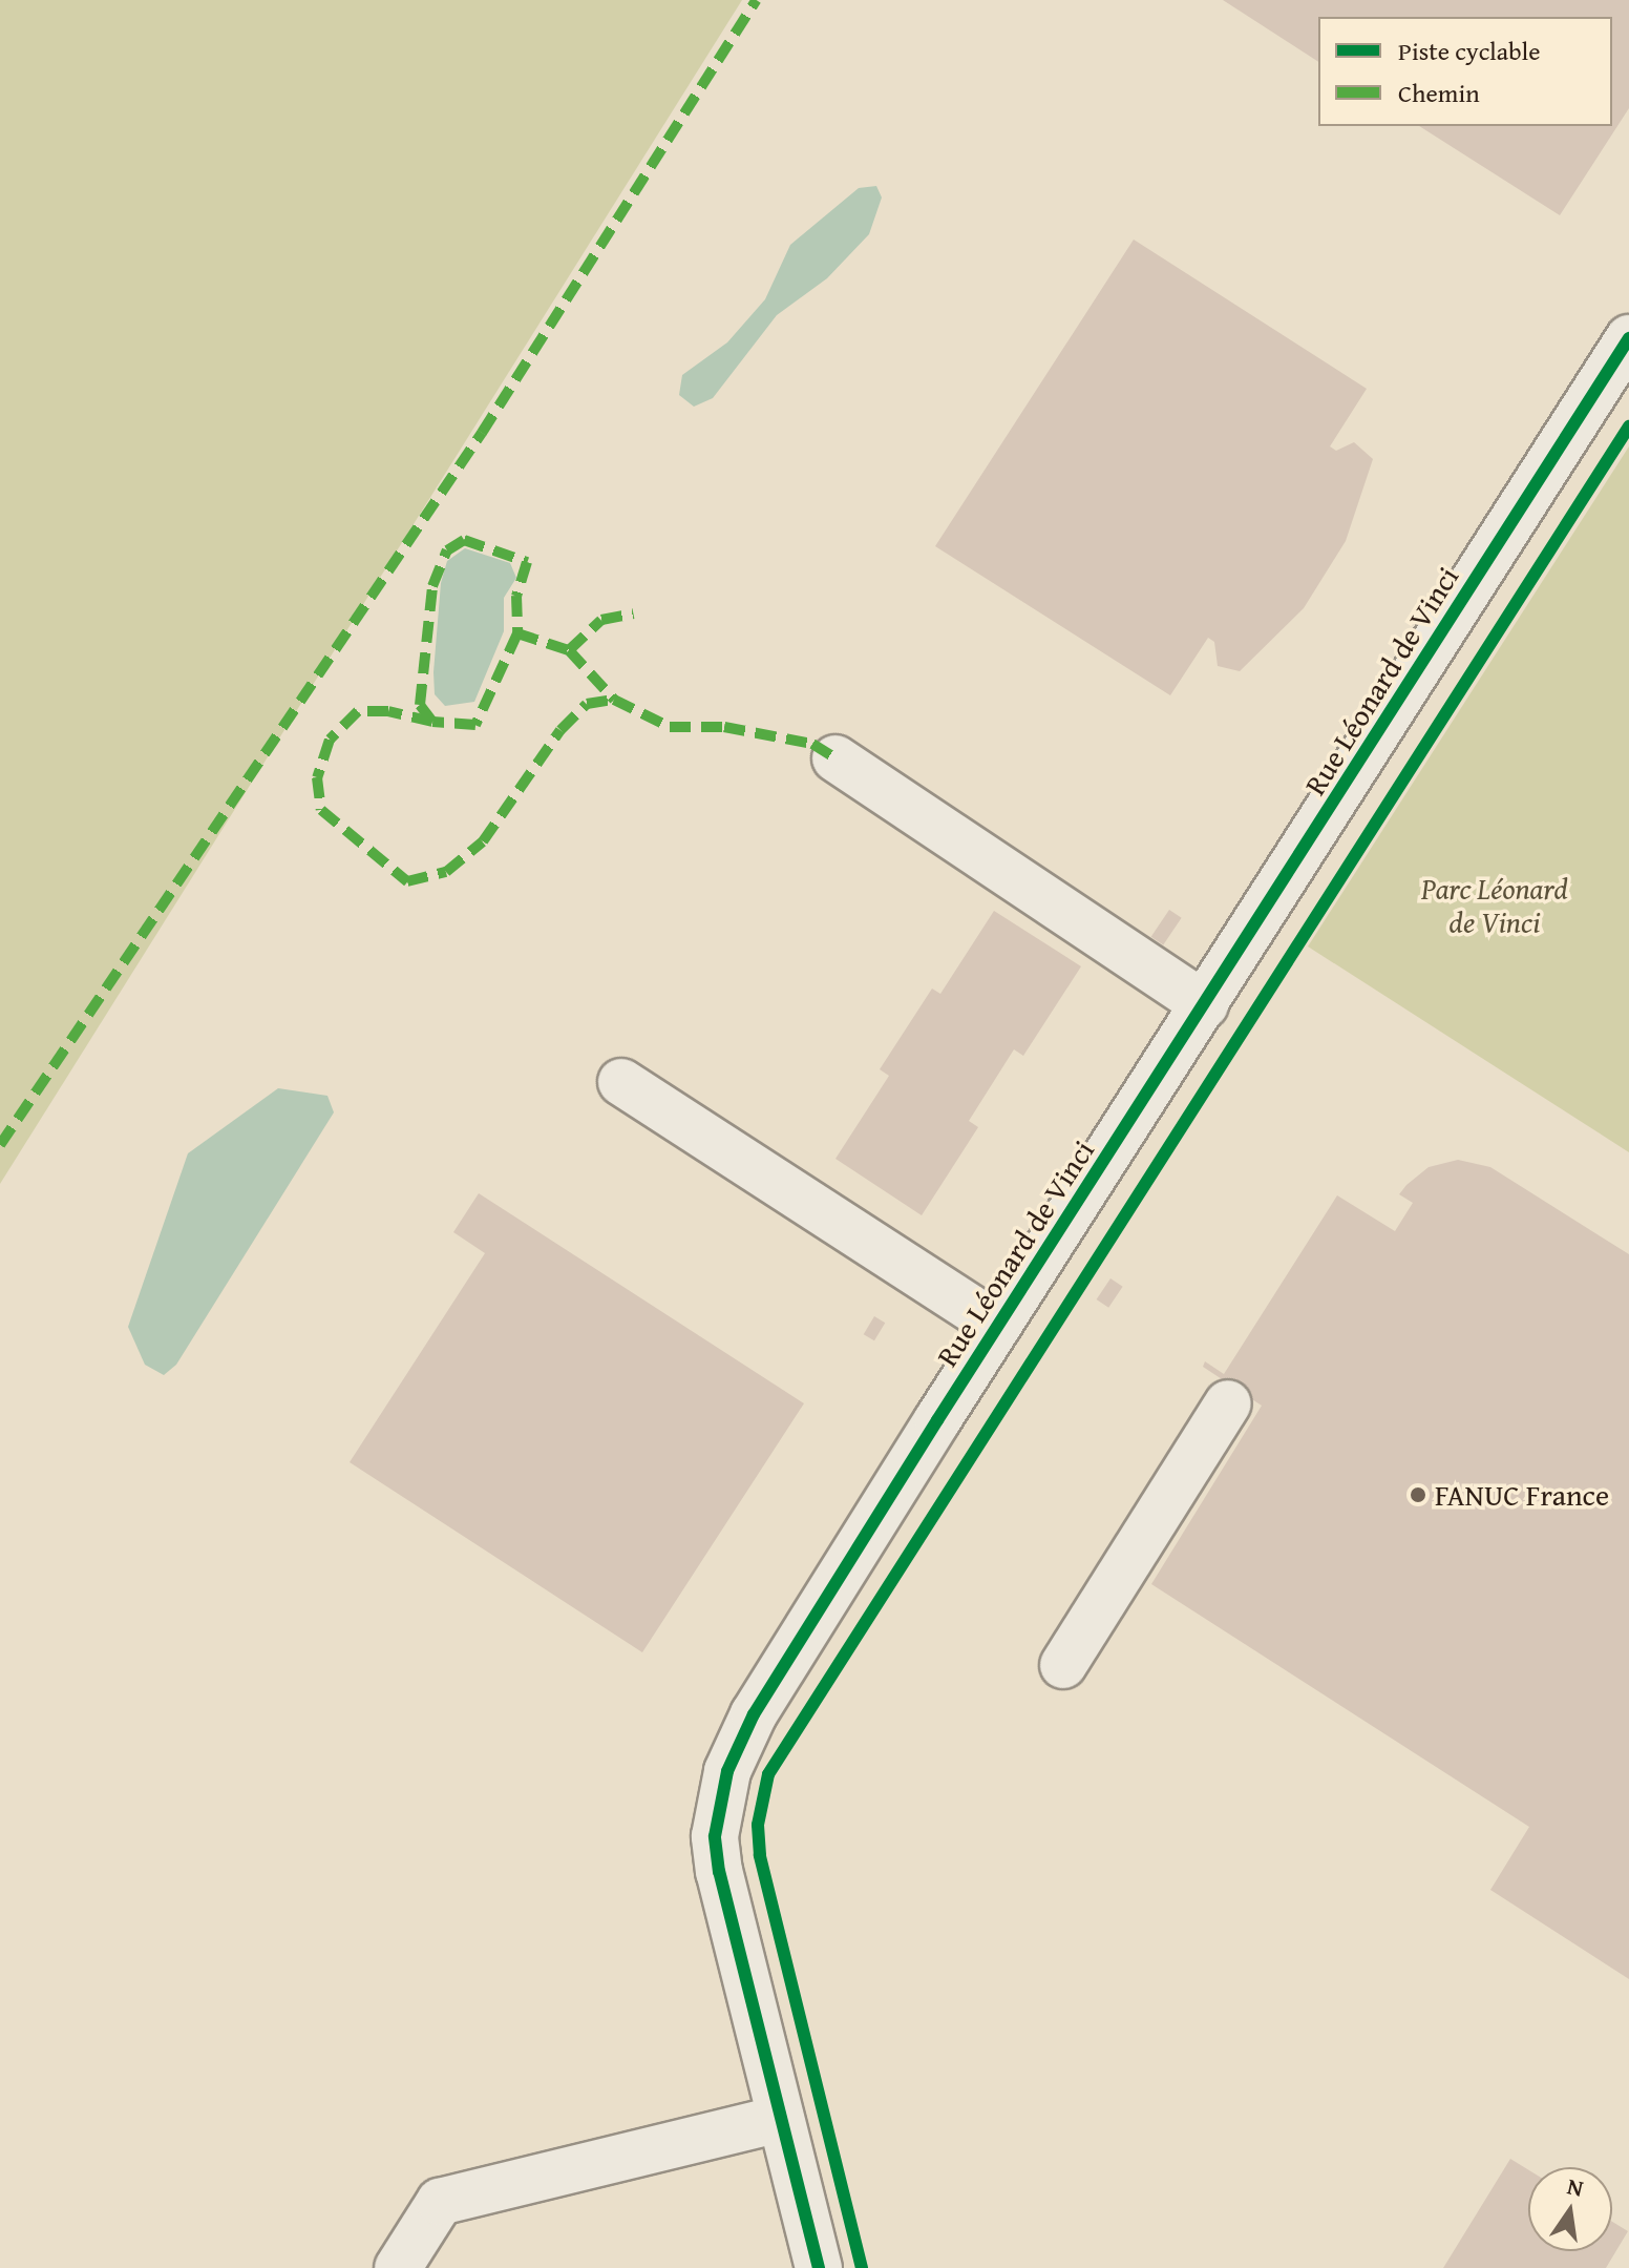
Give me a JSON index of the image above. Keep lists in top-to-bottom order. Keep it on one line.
{"streets":{"street":["Rue Léonard de Vinci"]},"parks":["Parc Léonard de Vinci"],"places":["FANUC France"],"legend":["Piste cyclable","Chemin"],"north":"top"}
